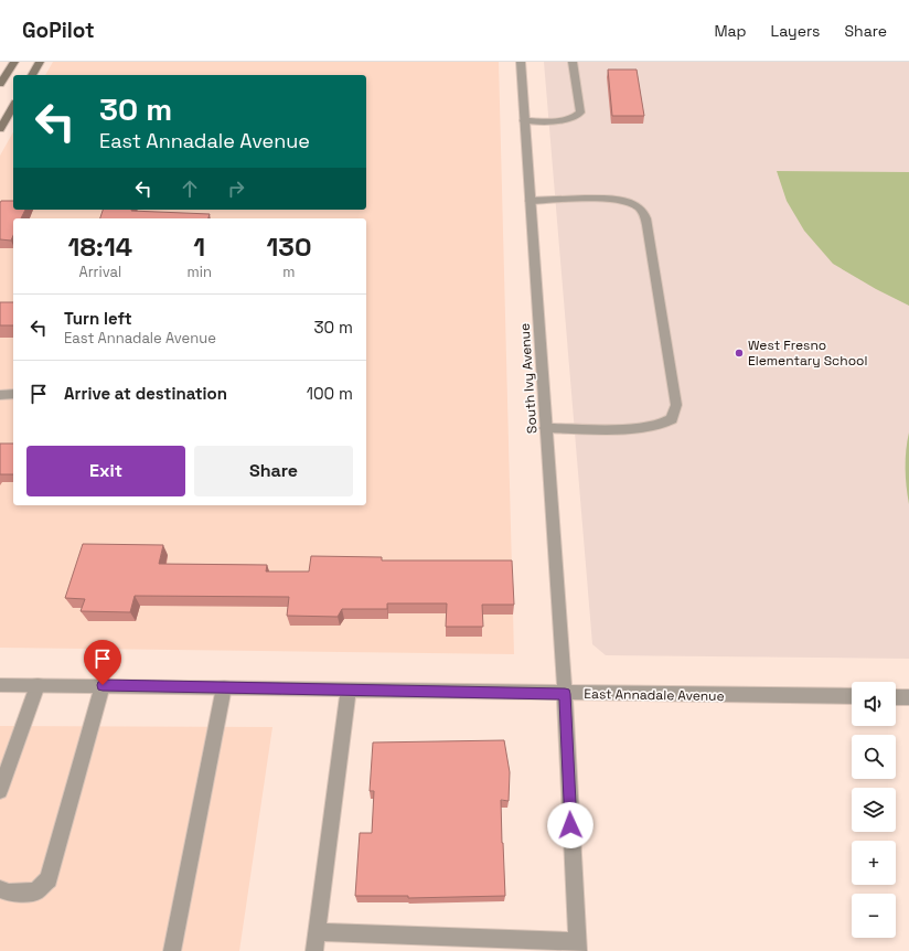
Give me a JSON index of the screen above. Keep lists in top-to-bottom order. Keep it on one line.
{"streets":{"street":["South Ivy Avenue","East Annadale Avenue"]},"crossings":[["South Ivy Avenue","East Annadale Avenue"]],"places":["West Fresno Elementary School"],"page":{"header":"GoPilot","nav":["Map","Layers","Share"],"turn":["30 m","East Annadale Avenue"],"eta":["18:14","Arrival","1","min","130","m"],"list":[{"name":"Turn left","note":"East Annadale Avenue","value":"30 m"},{"name":"Arrive at destination","value":"100 m"}],"buttons":["Exit","Share"],"map_buttons":["+","−"]}}
